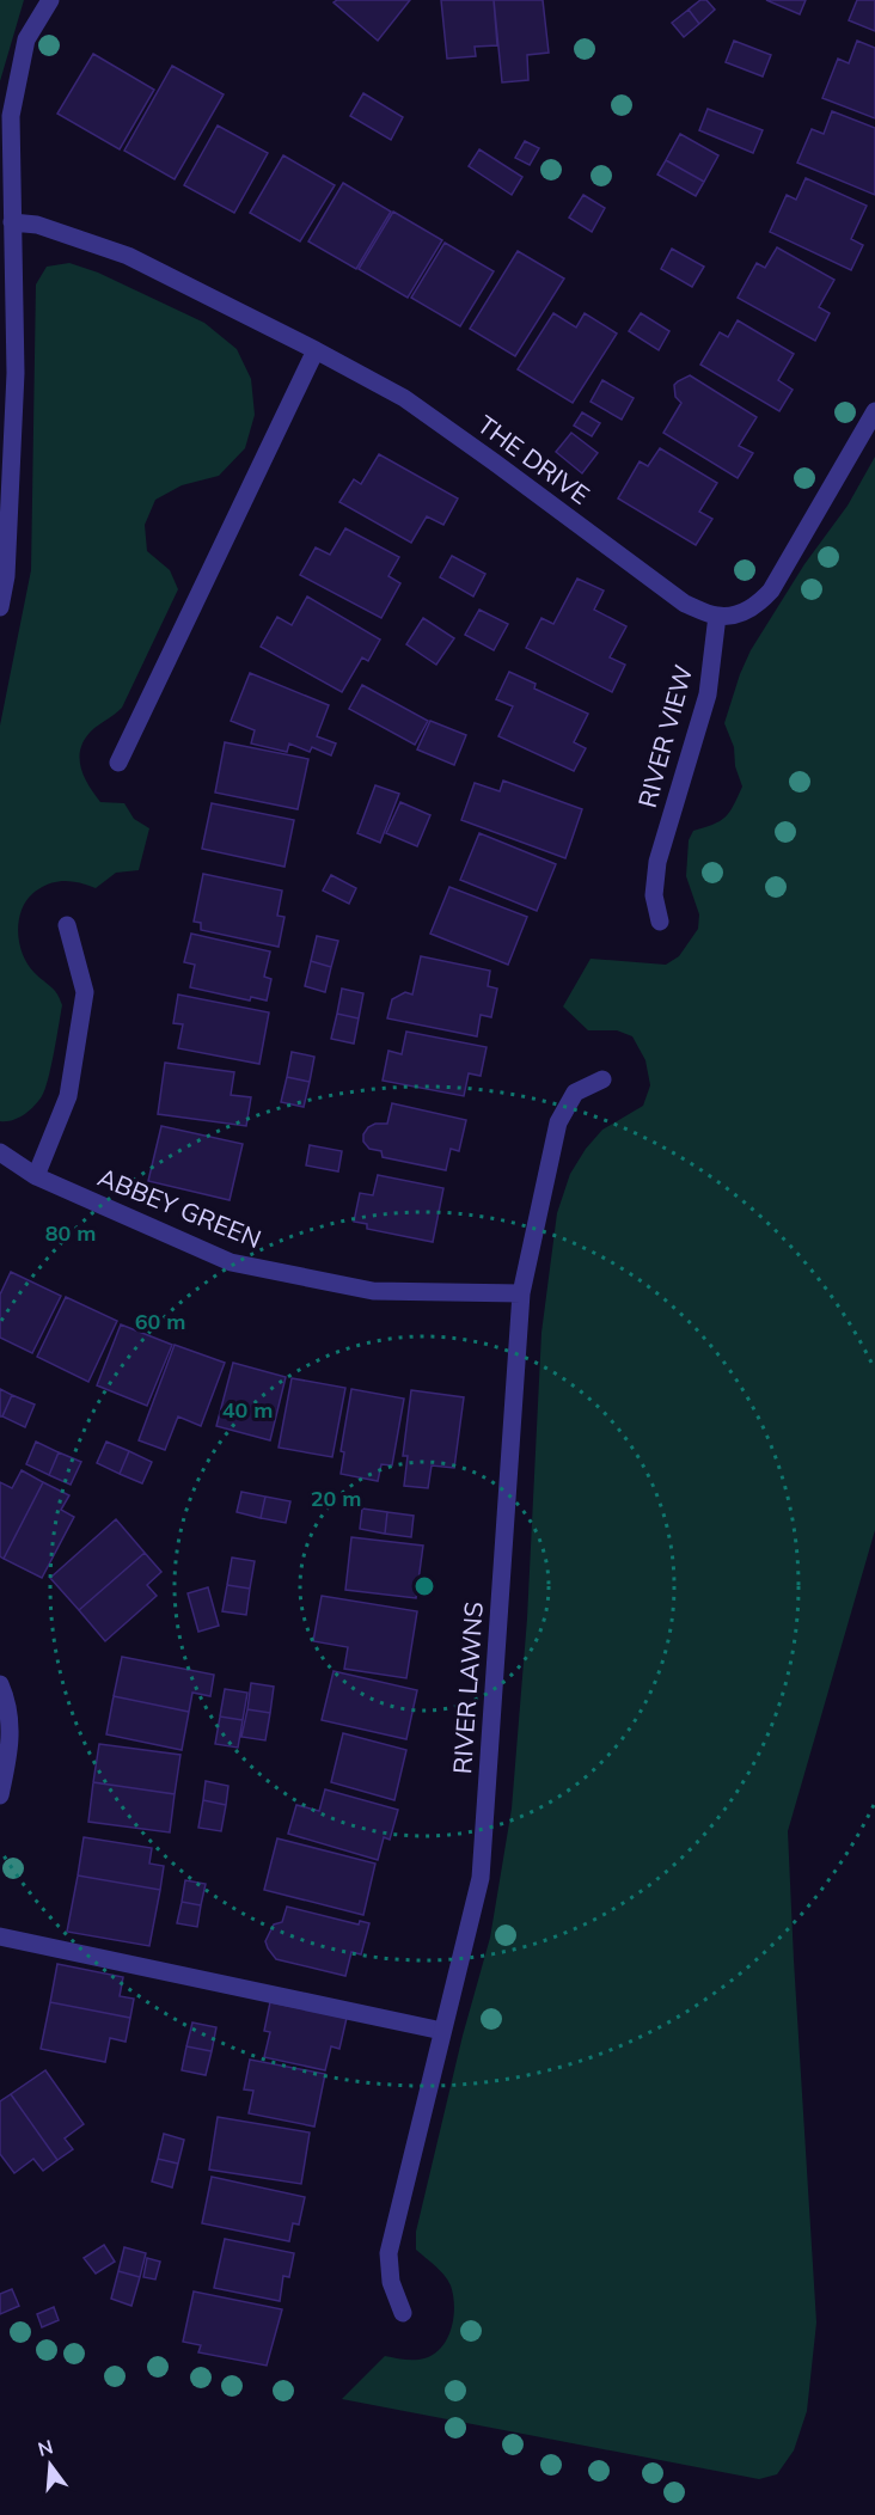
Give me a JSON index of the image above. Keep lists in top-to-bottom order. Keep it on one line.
{"streets":{"street":["THE DRIVE","RIVER VIEW","ABBEY GREEN","RIVER LAWNS"]},"crossings":[["THE DRIVE","RIVER VIEW"],["ABBEY GREEN","RIVER LAWNS"]],"north":"top","rings":["80 m","60 m","40 m","20 m"]}
